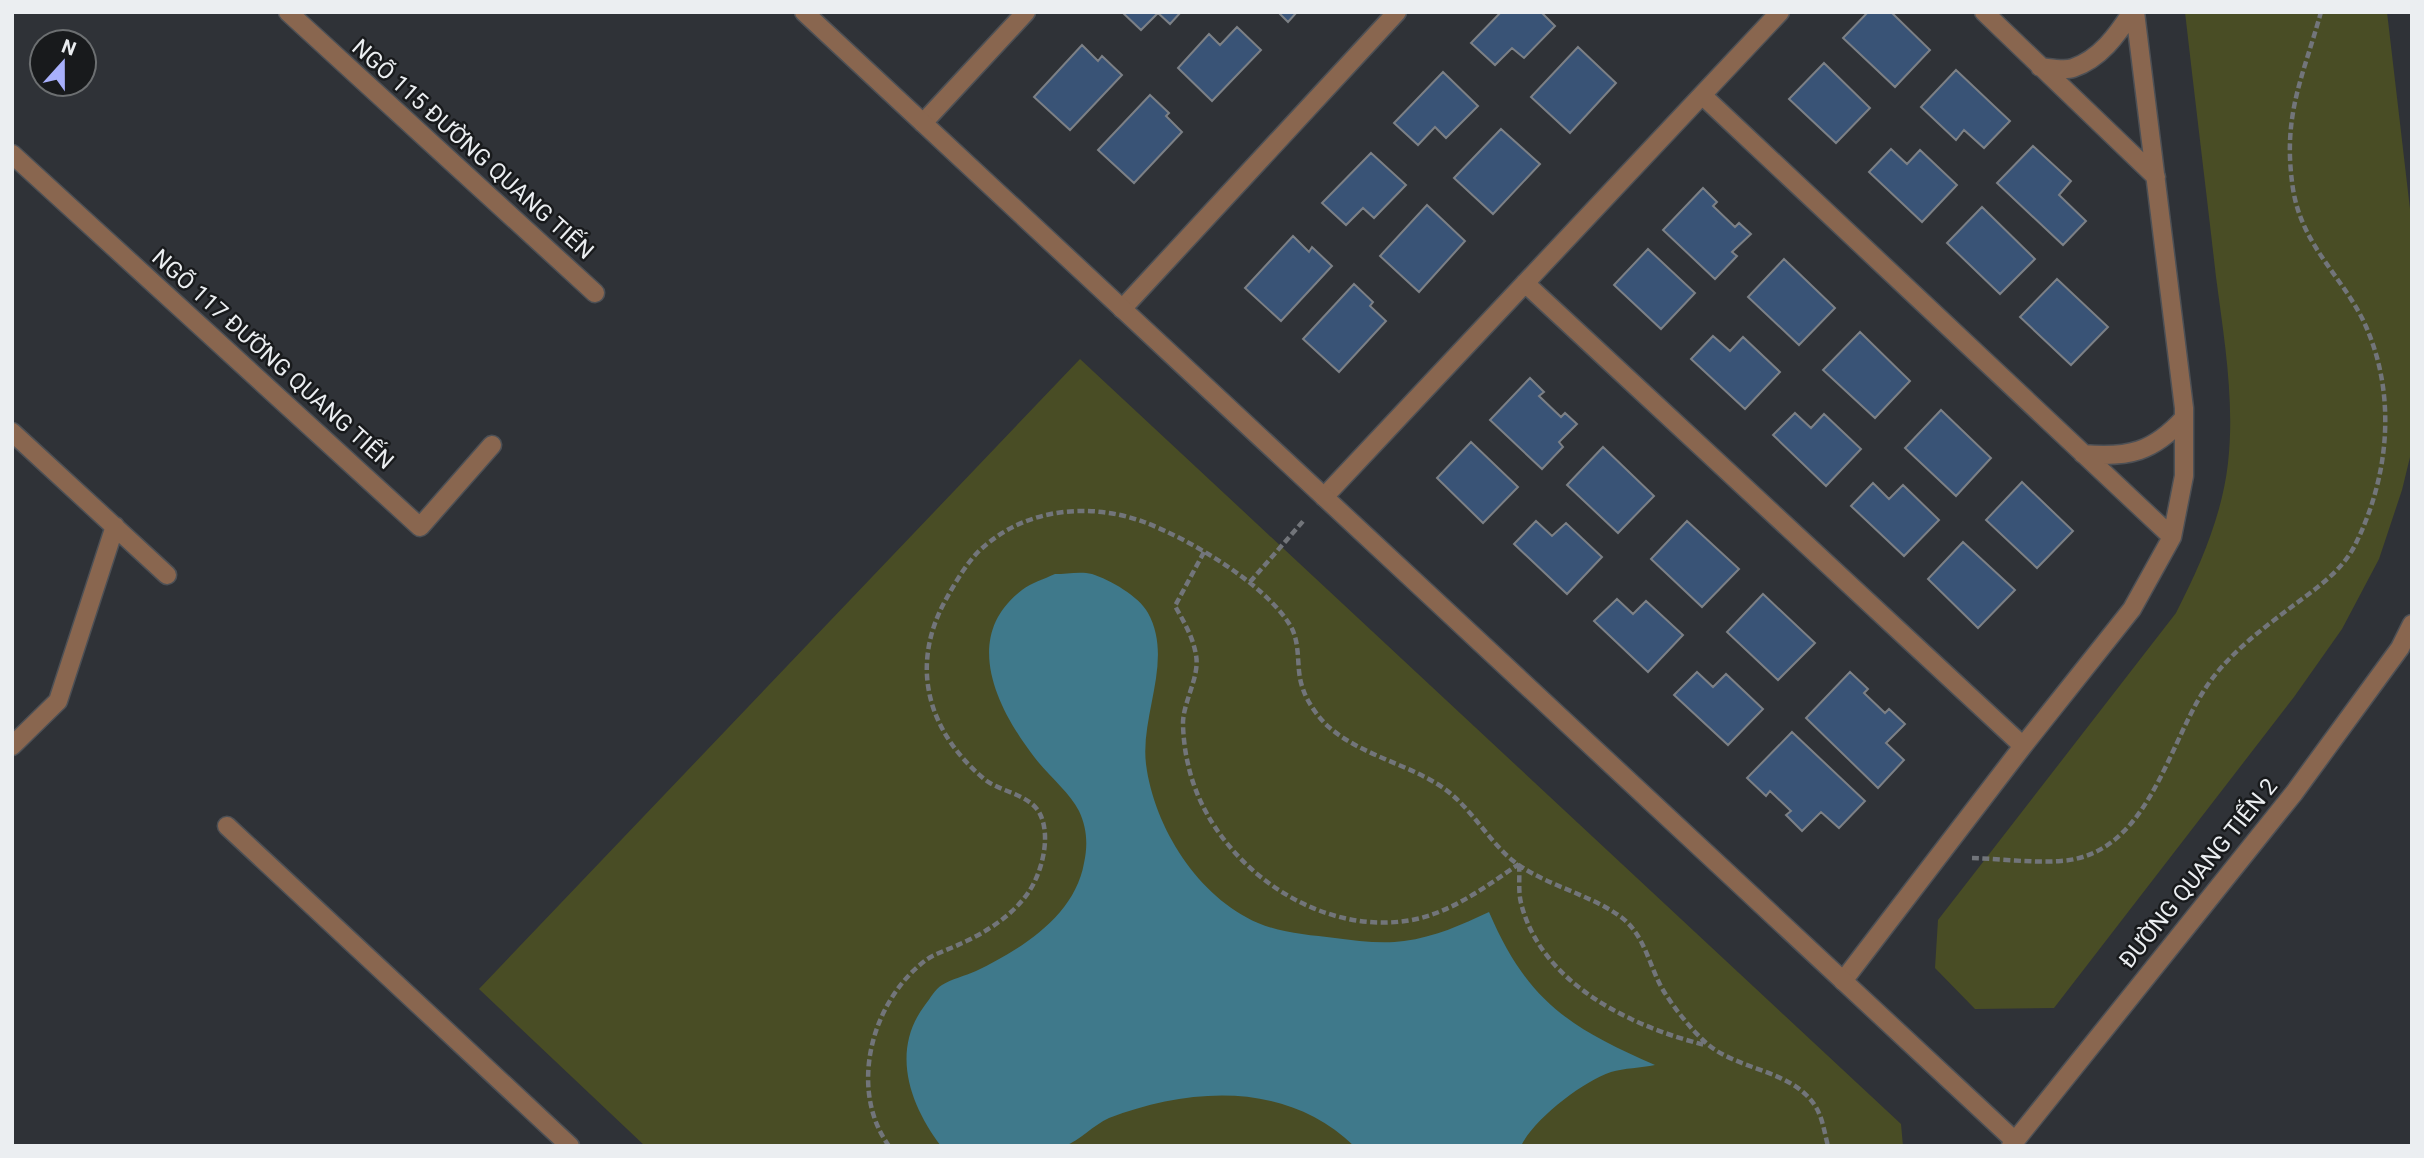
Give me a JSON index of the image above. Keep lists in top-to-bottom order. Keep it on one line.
{"streets":{"street":["NGÕ 115 ĐƯỜNG QUANG TIẾN","NGÕ 117 ĐƯỜNG QUANG TIẾN","ĐƯỜNG QUANG TIẾN 2"]},"north":"top"}
